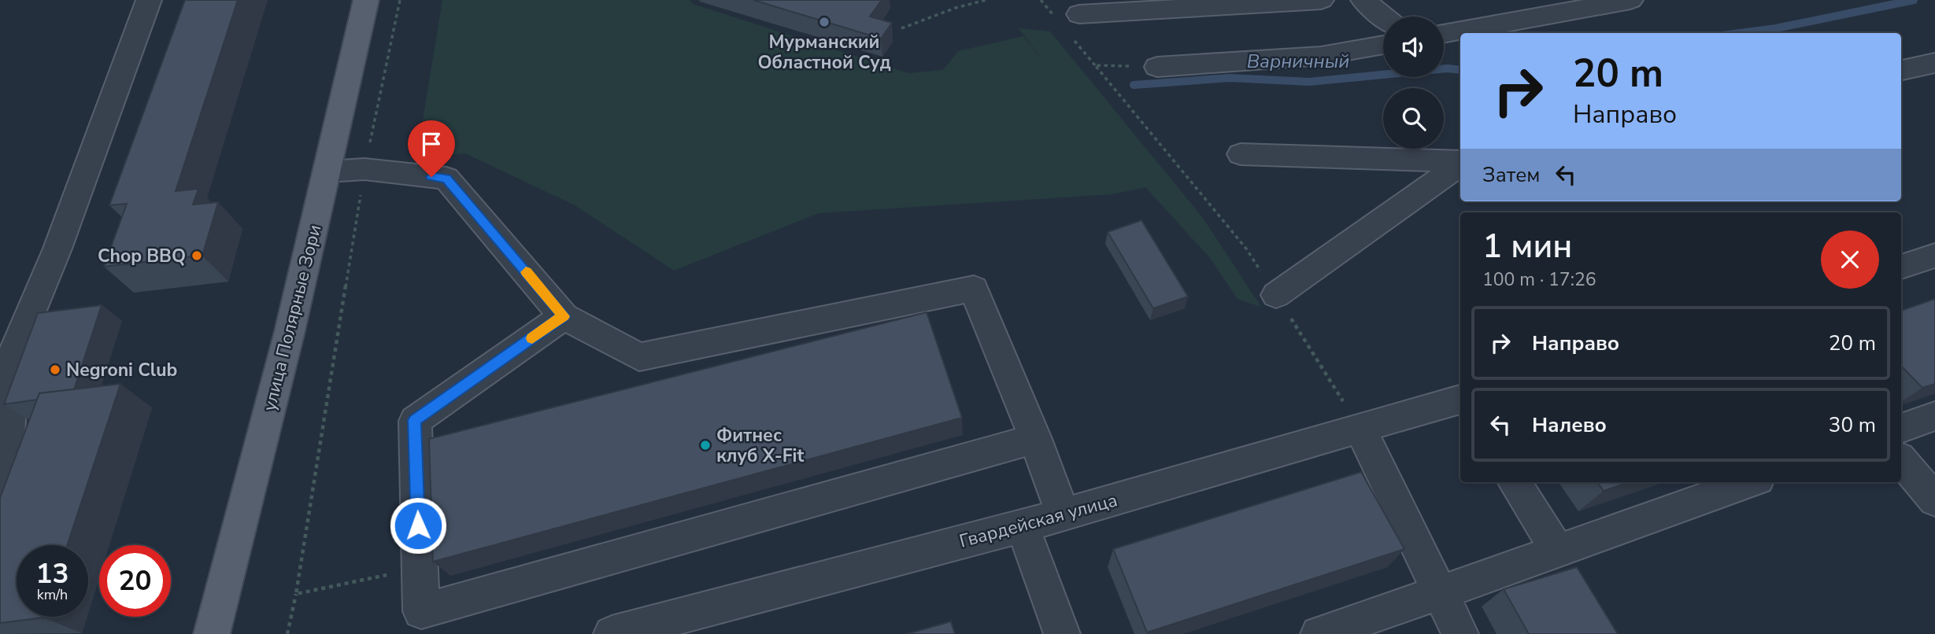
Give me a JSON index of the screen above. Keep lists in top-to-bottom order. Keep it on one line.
{"streets":{"main road":["улица Полярные Зори"],"street":["Гвардейская улица"]},"water":["Варничный"],"places":["Мурманский Областной Суд","Chop BBQ","Negroni Club","Фитнес клуб X-Fit"],"page":{"turn":["20 m","Направо"],"then":"Затем","heading":["1 мин","100 m · 17:26"],"list":[{"name":"Направо","value":"20 m"},{"name":"Налево","value":"30 m"}],"speed":"13 km/h","limit":"20"}}
